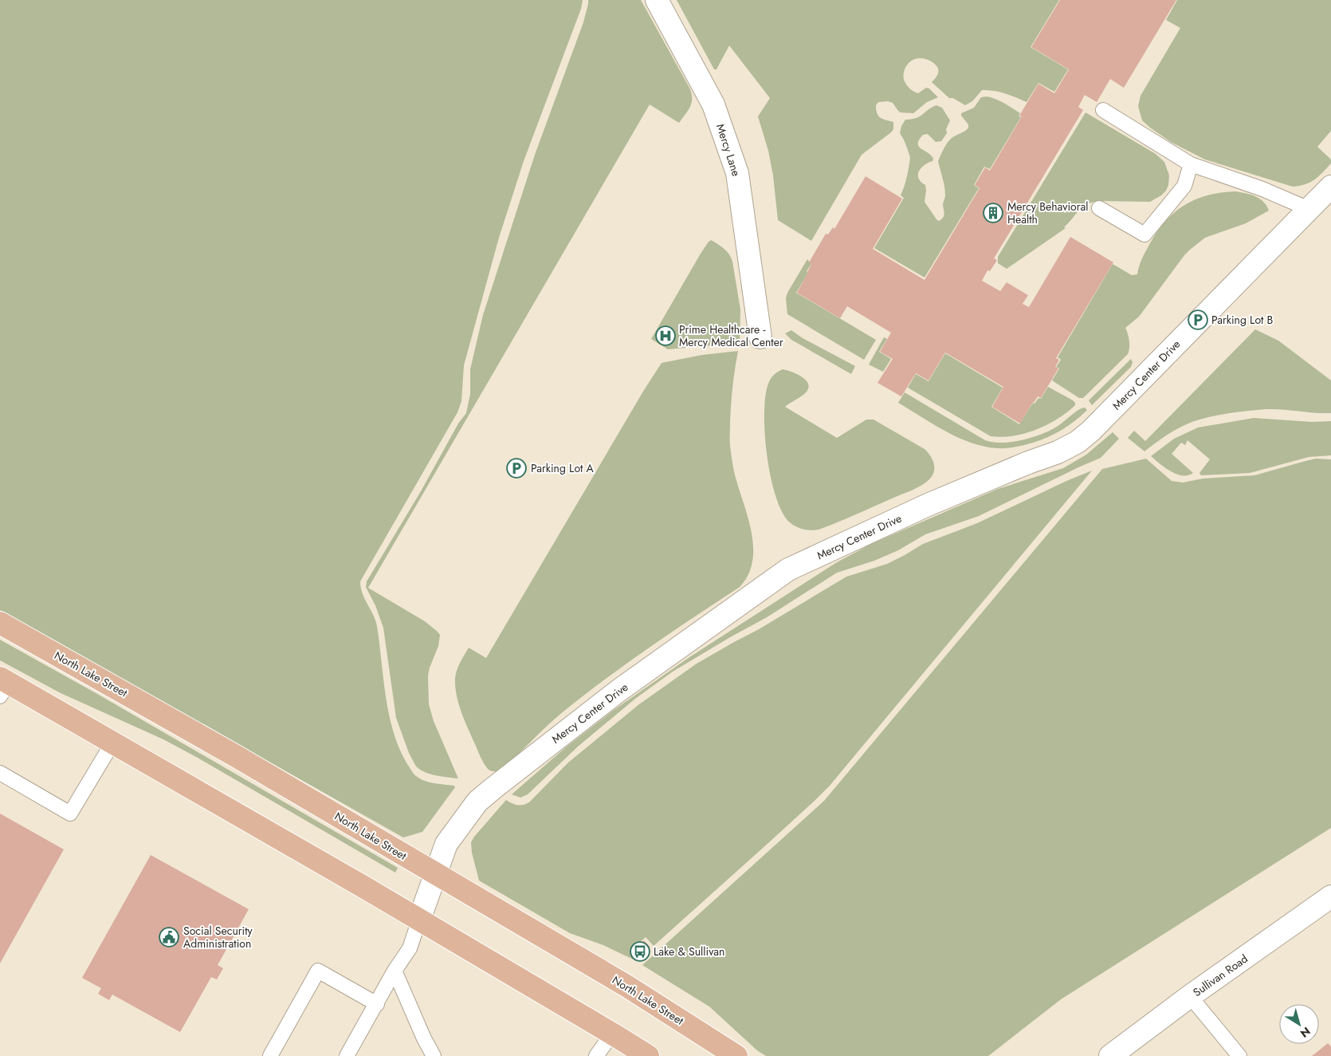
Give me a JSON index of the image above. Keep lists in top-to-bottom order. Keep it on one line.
{"streets":{"main road":["North Lake Street"],"street":["Mercy Lane","Mercy Center Drive","Sullivan Road"]},"crossings":[["Mercy Center Drive","North Lake Street"]],"places":{"building":["Mercy Behavioral Health"],"parking":["Parking Lot B","Parking Lot A"],"hospital":["Prime Healthcare - Mercy Medical Center"],"public building":["Social Security Administration"],"bus stop":["Lake & Sullivan"]},"north":"bottom right"}
